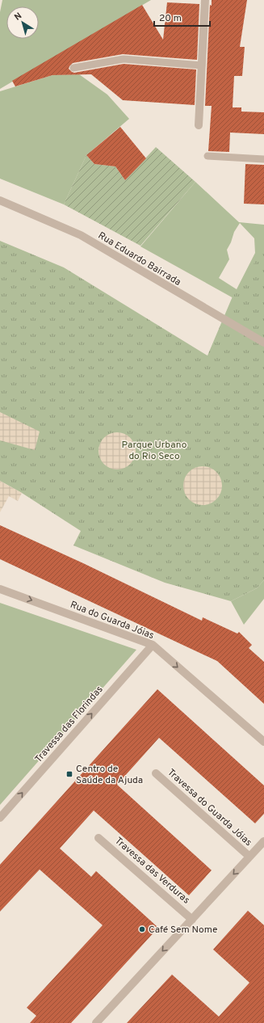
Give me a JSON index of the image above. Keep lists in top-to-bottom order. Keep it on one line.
{"streets":{"street":["Rua Eduardo Bairrada","Rua do Guarda Jóias","Travessa das Florindas","Travessa do Guarda Jóias","Travessa das Verduras"]},"crossings":[["Rua do Guarda Jóias","Travessa das Florindas"],["Travessa do Guarda Jóias","Travessa das Verduras"]],"one_way":["Rua do Guarda Jóias","Travessa das Florindas","Travessa do Guarda Jóias"],"parks":["Parque Urbano do Rio Seco"],"places":{"transit":["Centro de Saúde da Ajuda"],"other":["Café Sem Nome"]},"scale_bar":"20 m","north":"top left"}
